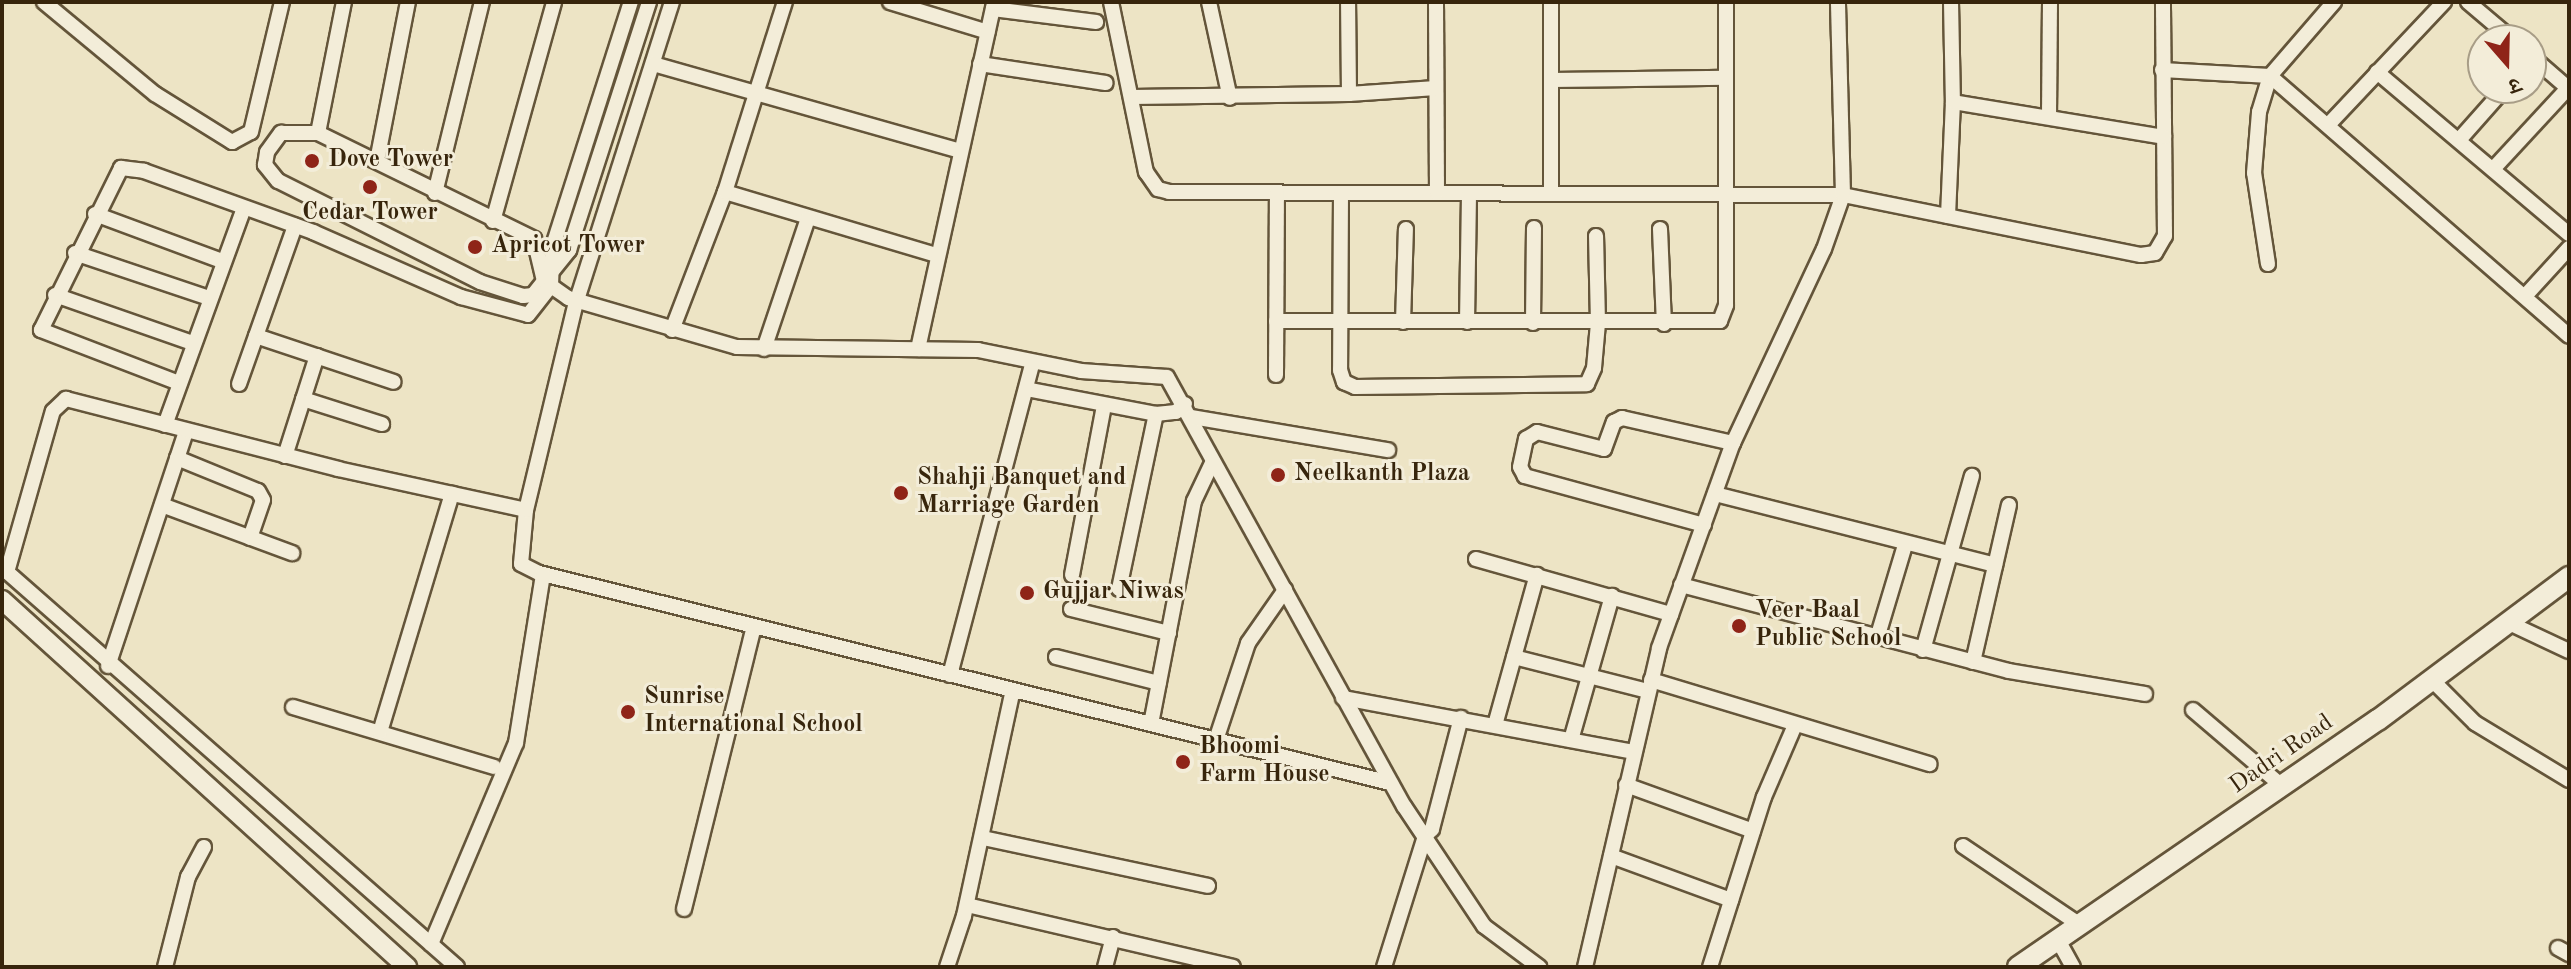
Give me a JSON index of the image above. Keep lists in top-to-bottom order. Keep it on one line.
{"streets":{"main road":["Dadri Road"]},"places":["Dove Tower","Cedar Tower","Apricot Tower","Neelkanth Plaza","Shahji Banquet and Marriage Garden","Gujjar Niwas","Veer Baal Public School","Sunrise International School","Bhoomi Farm House"],"north":"bottom"}
